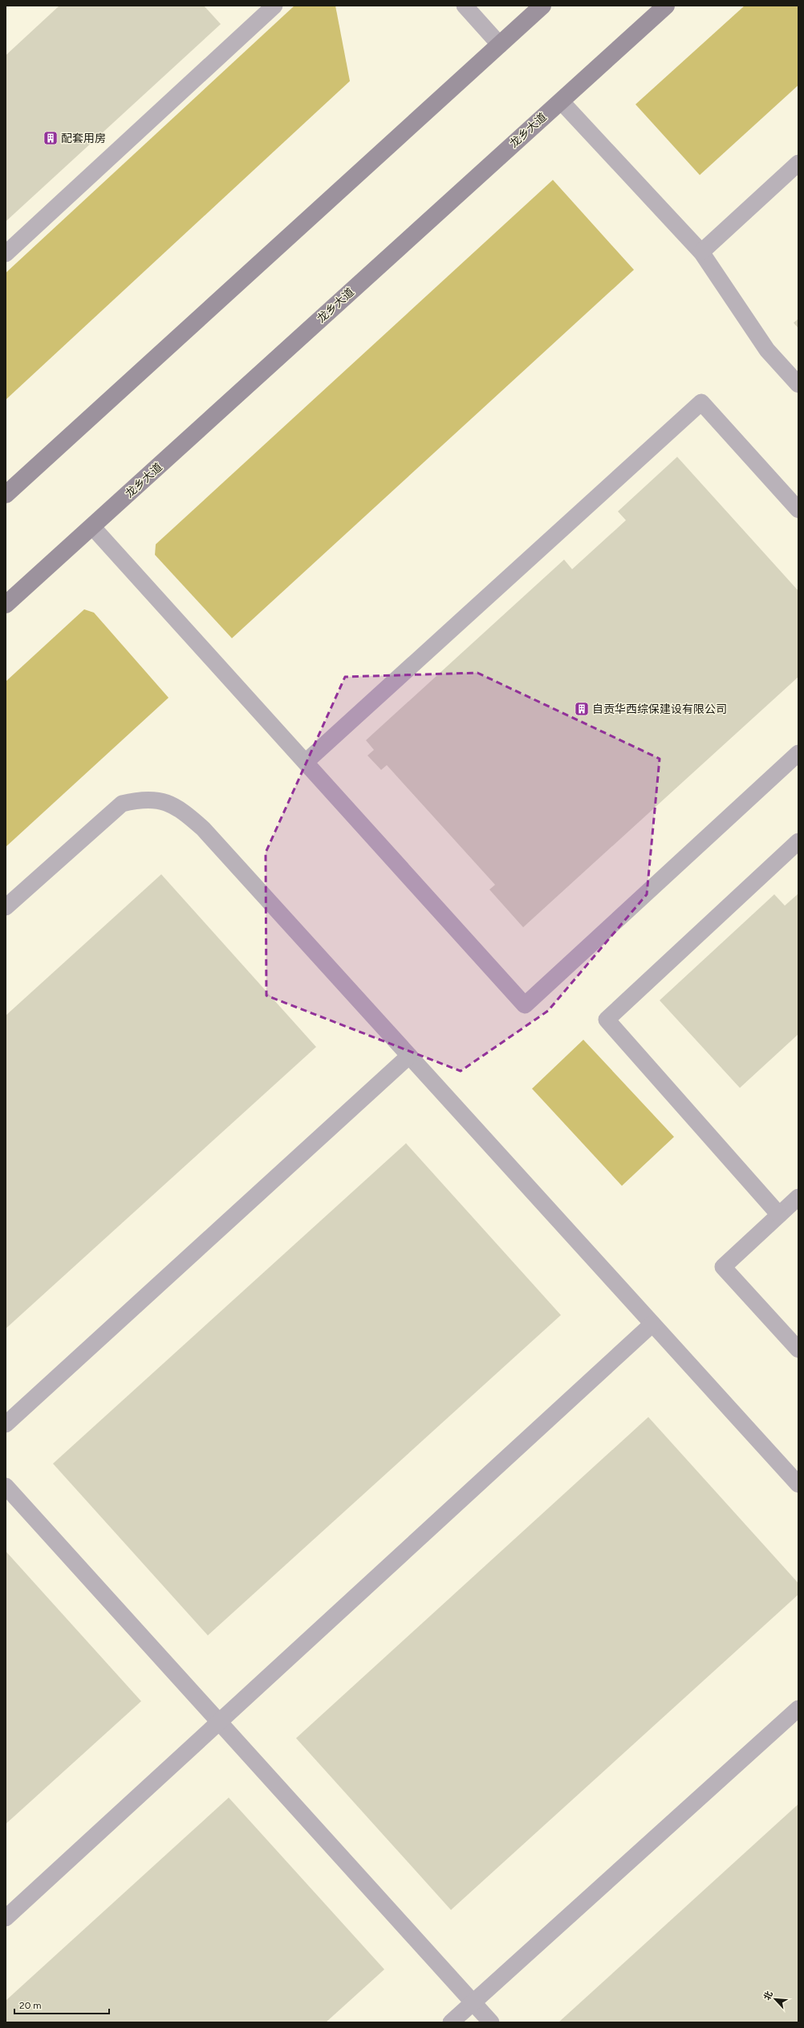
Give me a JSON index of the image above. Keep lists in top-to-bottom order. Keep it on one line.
{"streets":{"main road":["龙乡大道"]},"places":{"building":["配套用房","自贡华西综保建设有限公司"]},"scale_bar":"20 m","north":"top left"}
